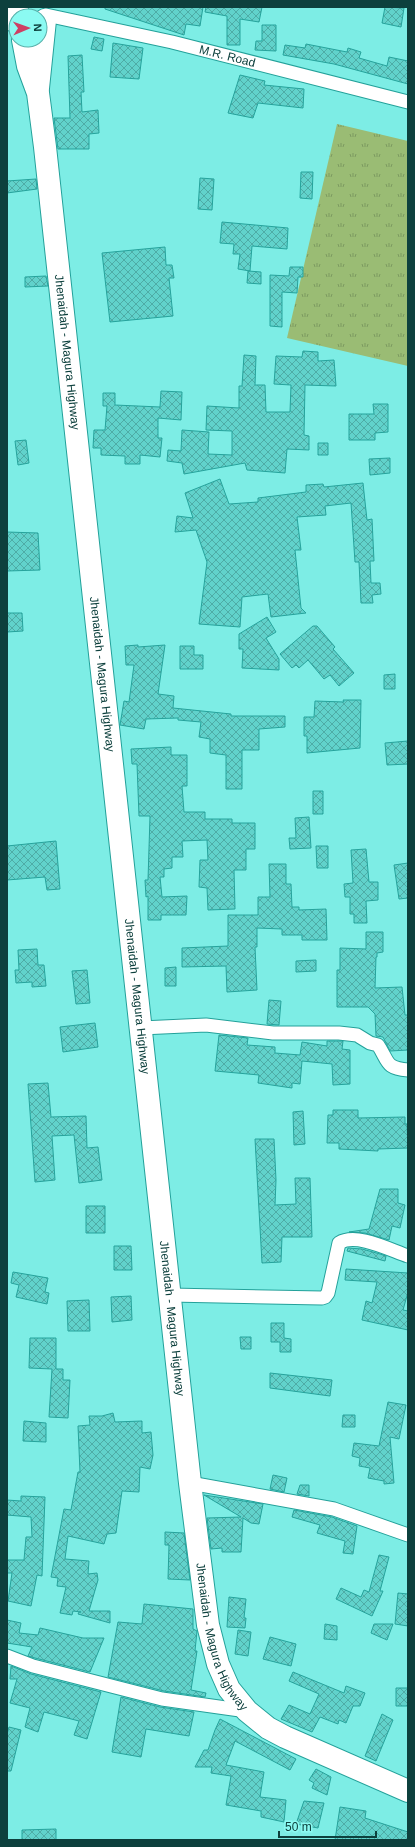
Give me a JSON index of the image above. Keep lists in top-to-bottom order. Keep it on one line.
{"streets":{"highway":["Jhenaidah - Magura Highway"],"street":["M.R. Road"]},"scale_bar":"50 m","north":"right"}
